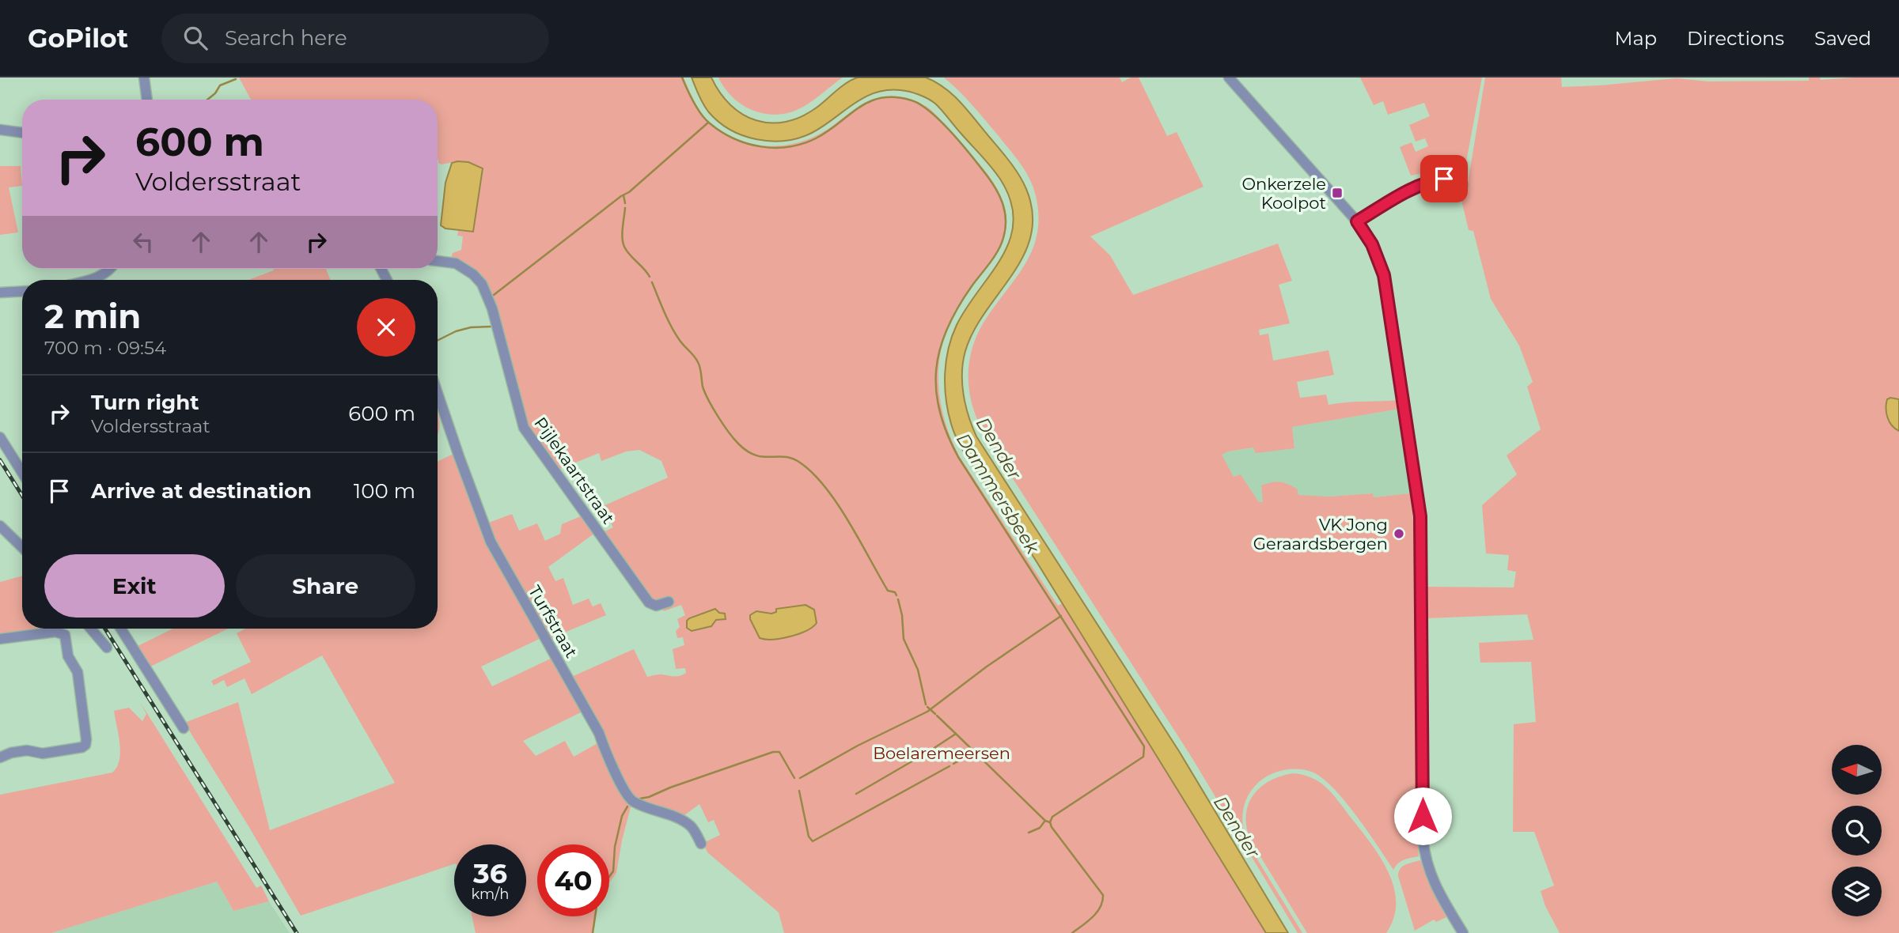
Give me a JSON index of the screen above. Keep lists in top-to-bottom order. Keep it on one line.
{"streets":{"street":["Pijlekaartstraat","Turfstraat"]},"water":["Dender","Dammersbeek"],"parks":["Boelaremeersen"],"places":{"transit":["Onkerzele Koolpot"],"other":["VK Jong Geraardsbergen"]},"north":"left","page":{"header":"GoPilot","search":"Search here","nav":["Map","Directions","Saved"],"turn":["600 m","Voldersstraat"],"heading":["2 min","700 m · 09:54"],"list":[{"name":"Turn right","note":"Voldersstraat","value":"600 m"},{"name":"Arrive at destination","value":"100 m"}],"buttons":["Exit","Share"],"speed":"36 km/h","limit":"40"}}
